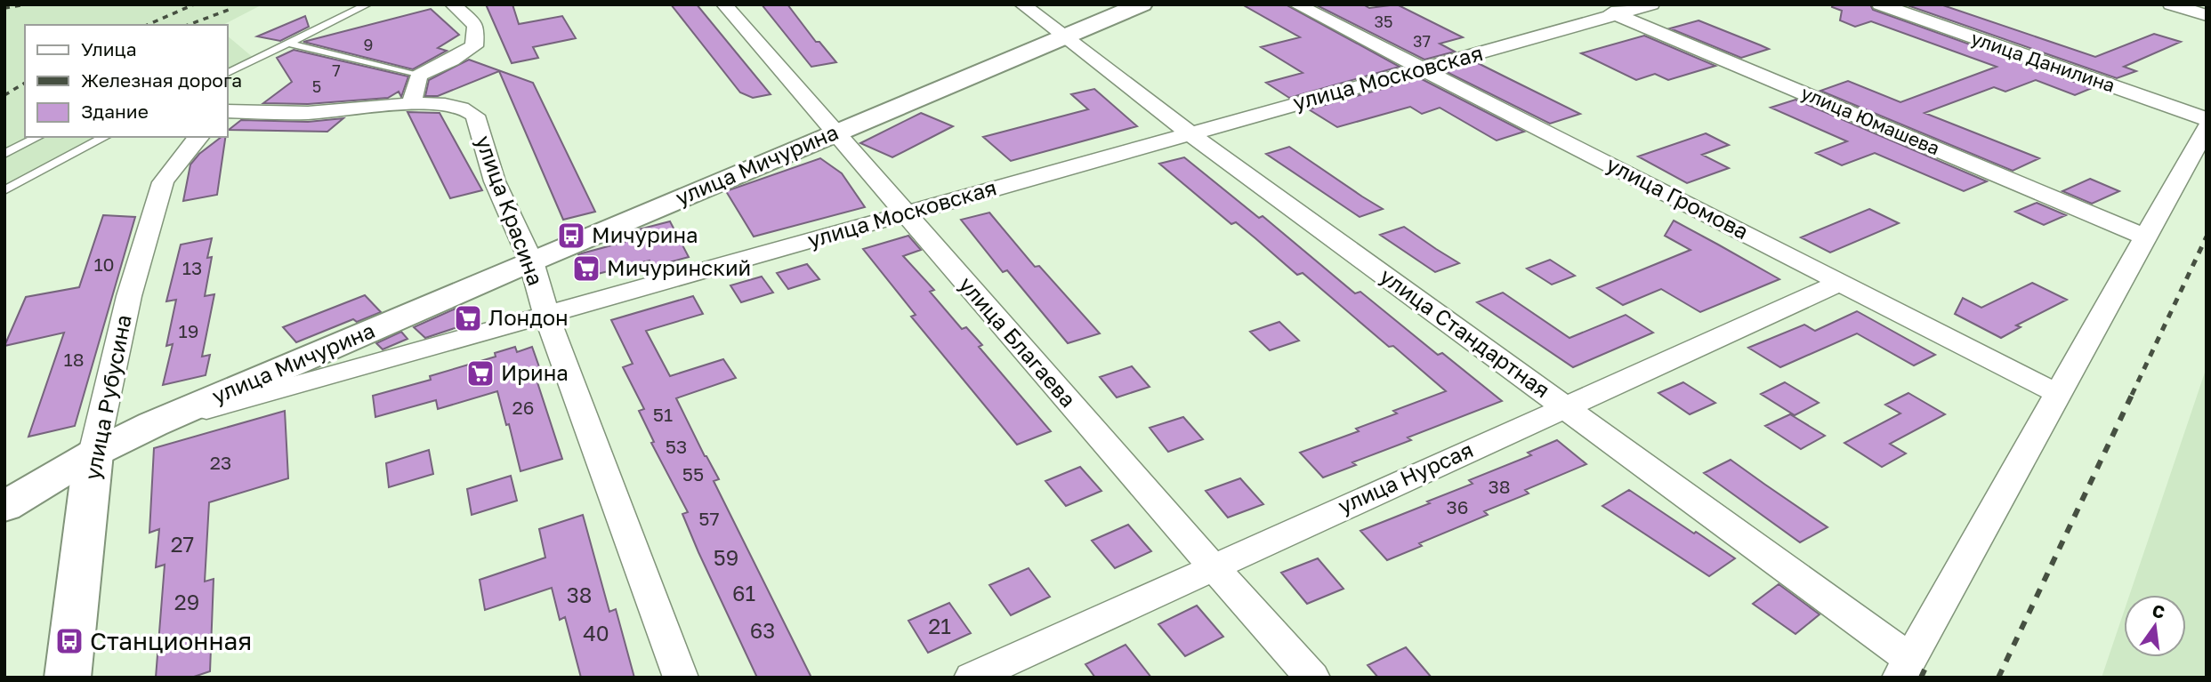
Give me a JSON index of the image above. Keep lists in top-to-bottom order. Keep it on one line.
{"streets":{"main road":["улица Мичурина","улица Рубусина"],"street":["улица Данилина","улица Московская","улица Юмашева","улица Громова","улица Красина","улица Стандартная","улица Благаева","улица Нурсая"]},"crossings":[["улица Московская","улица Юмашева"],["улица Московская","улица Мичурина"],["улица Московская","улица Громова"],["улица Московская","улица Красина"],["улица Московская","улица Стандартная"],["улица Московская","улица Благаева"],["улица Мичурина","улица Красина"],["улица Мичурина","улица Стандартная"],["улица Мичурина","улица Благаева"],["улица Мичурина","улица Рубусина"],["улица Громова","улица Нурсая"],["улица Стандартная","улица Нурсая"],["улица Благаева","улица Нурсая"]],"places":{"bus stop":["Мичурина","Станционная"],"supermarket":["Мичуринский","Лондон","Ирина"]},"house_numbers":["35","37","9","7","5","10","13","19","18","26","51","53","23","55","38","36","57","27","59","61","38","29","21","63","40"],"legend":["Улица","Железная дорога","Здание"],"north":"top"}
